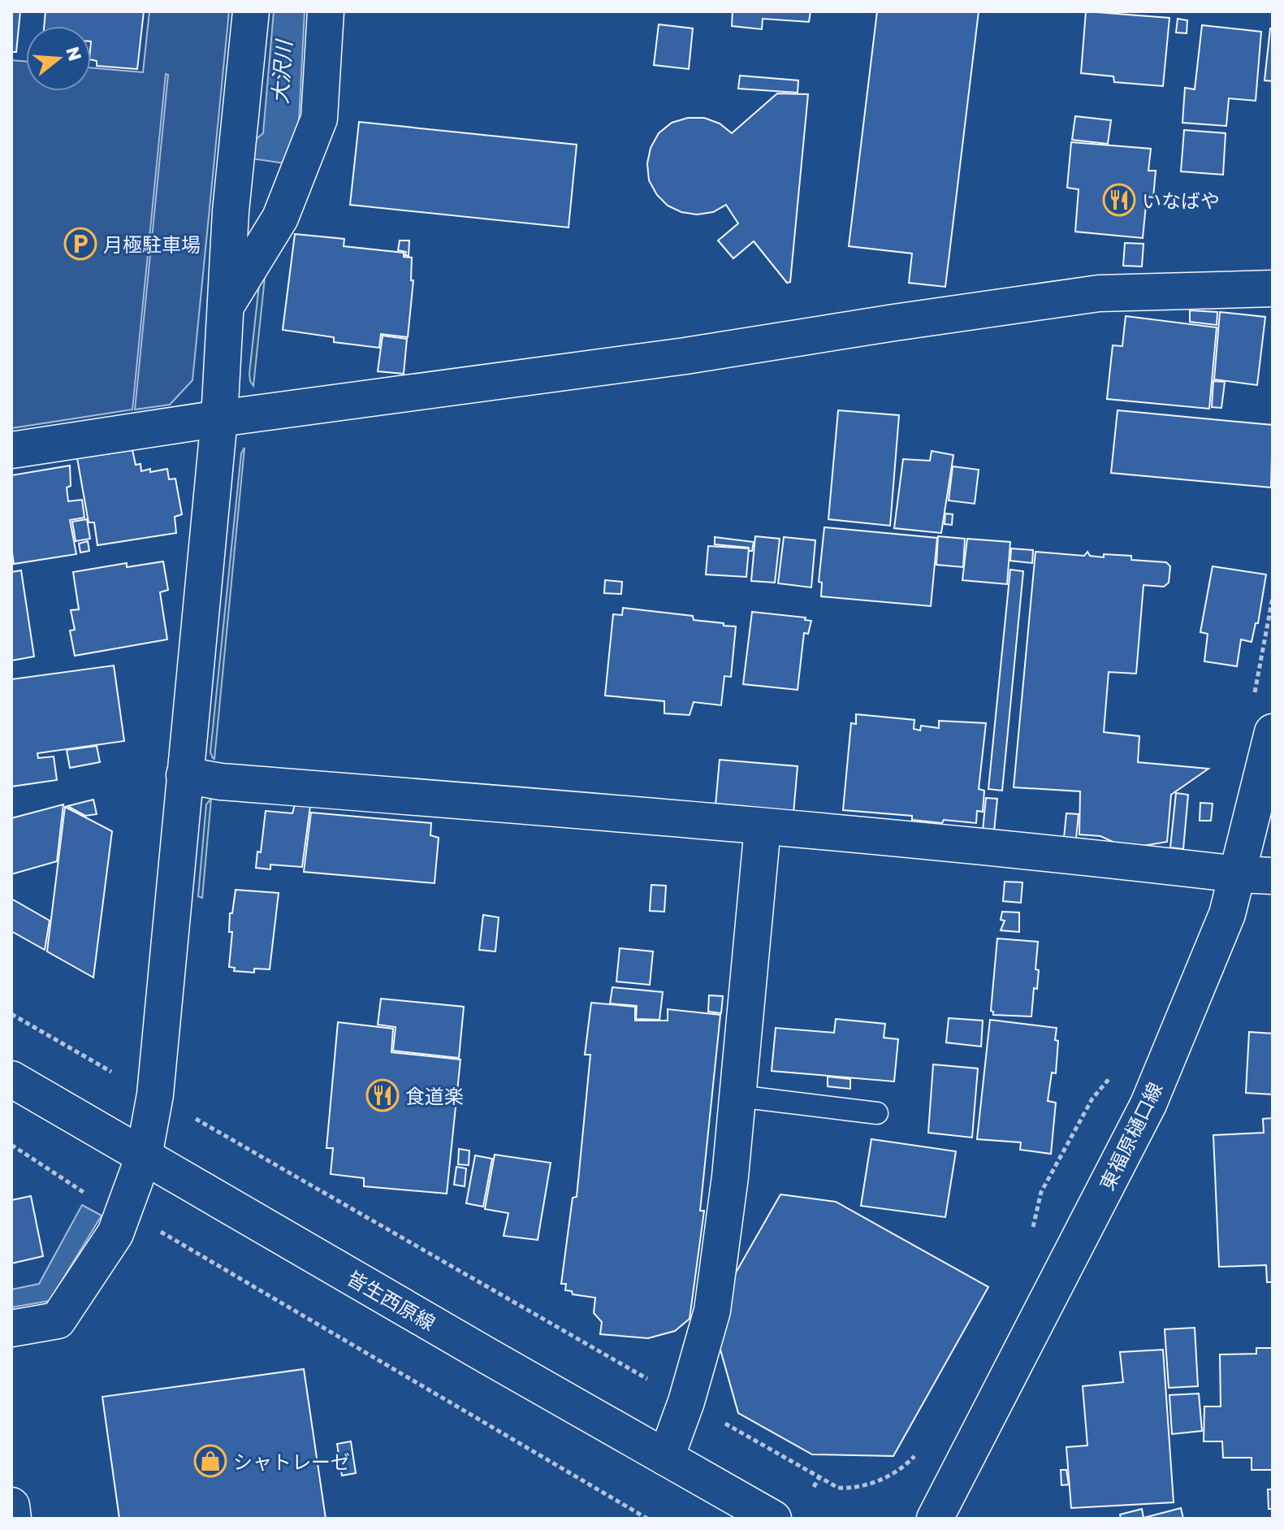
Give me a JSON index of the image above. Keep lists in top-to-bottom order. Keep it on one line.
{"streets":{"street":["東福原樋口線","皆生西原線"]},"water":["大沢川"],"places":{"restaurant":["いなばや","食道楽"],"parking":["月極駐車場"],"shop":["シャトレーゼ"]},"north":"right"}
